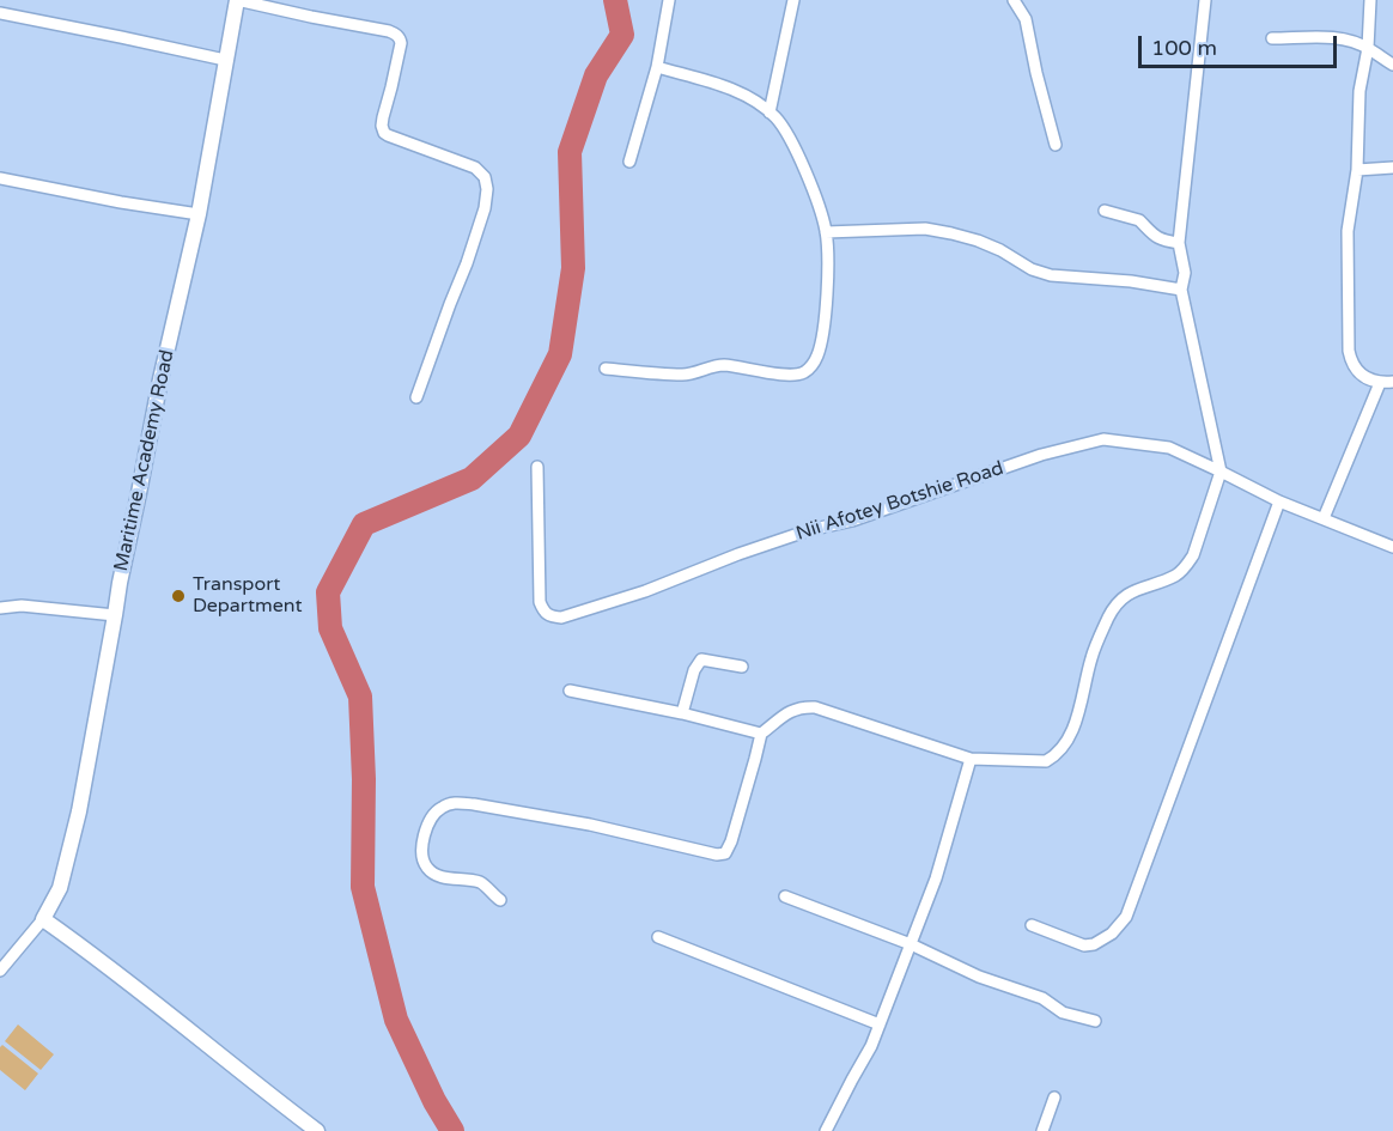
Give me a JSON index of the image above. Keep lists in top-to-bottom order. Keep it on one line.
{"streets":{"street":["Maritime Academy Road","Nii Afotey Botshie Road"]},"places":["Transport Department"],"scale_bar":"100 m"}
